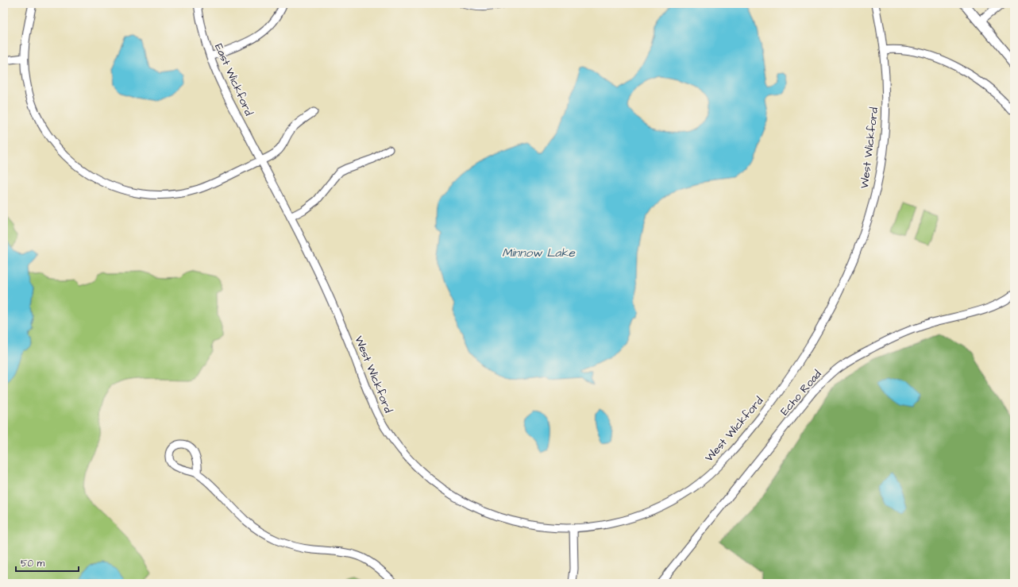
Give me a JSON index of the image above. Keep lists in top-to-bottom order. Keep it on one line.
{"streets":{"street":["East Wickford","West Wickford","Echo Road"]},"crossings":[["East Wickford","West Wickford"]],"water":["Minnow Lake"],"scale_bar":"50 m"}
